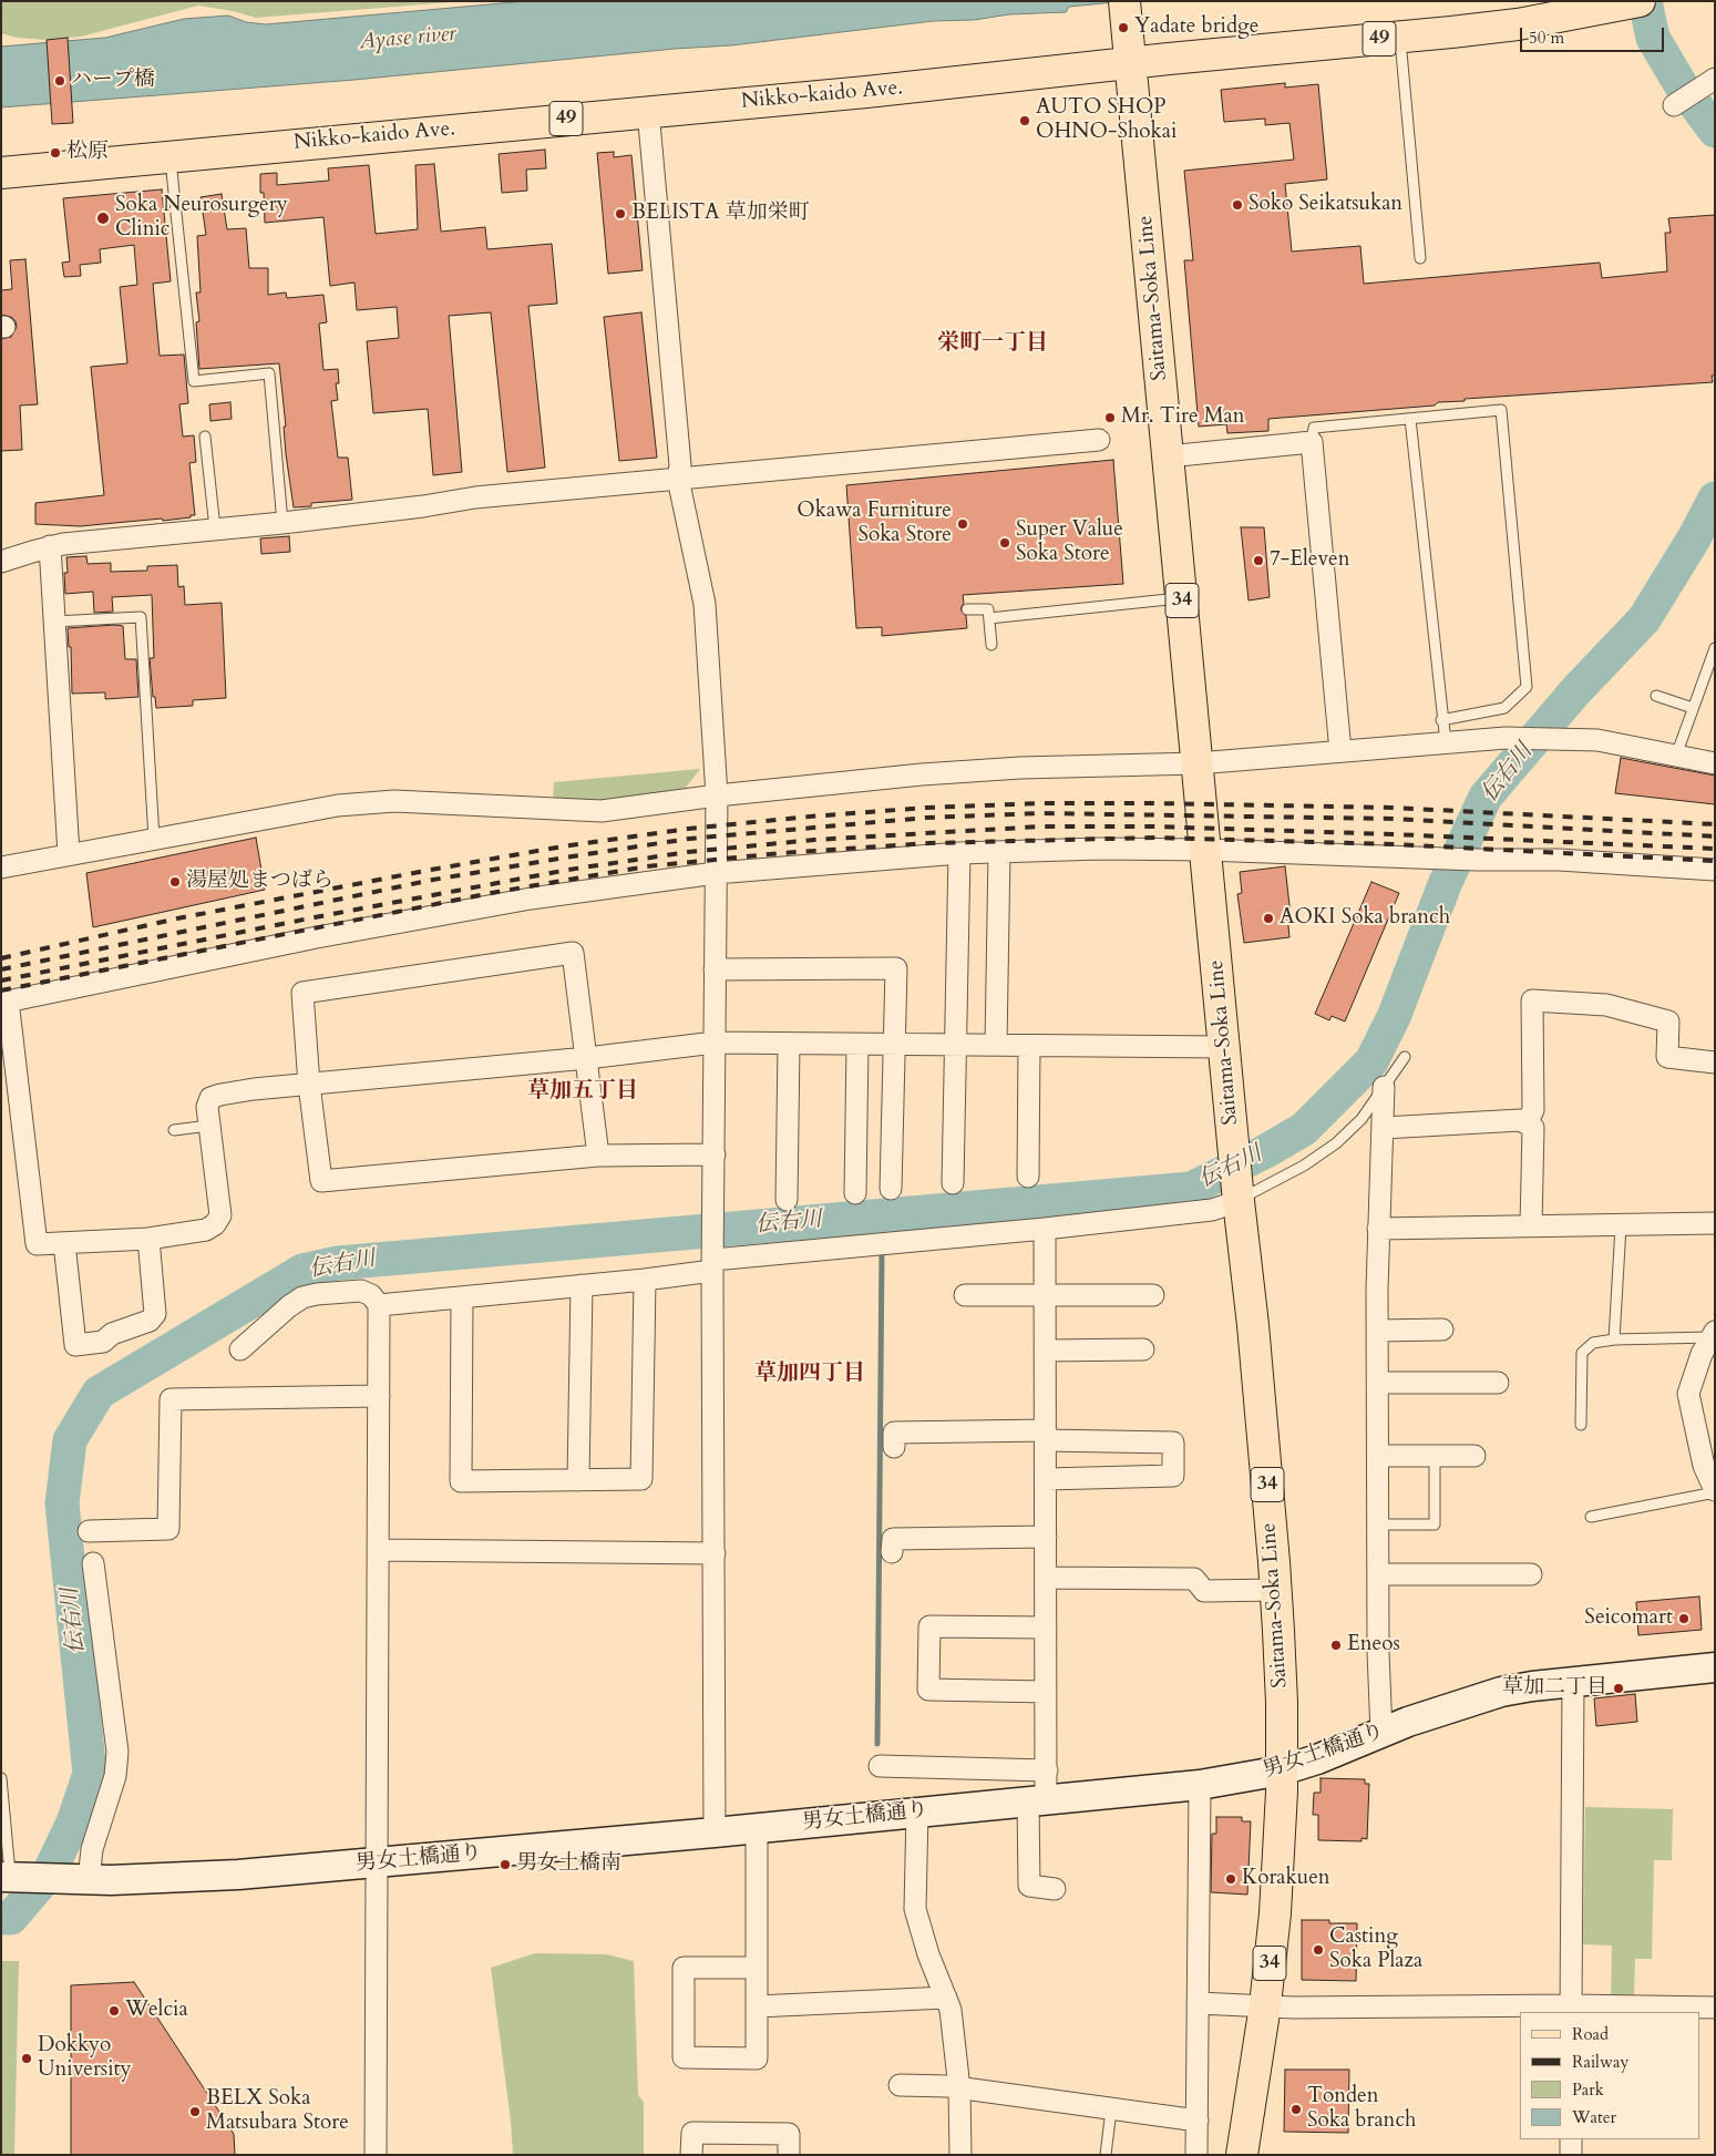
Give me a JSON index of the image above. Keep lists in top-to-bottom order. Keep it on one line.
{"streets":{"main road":["49","Nikko-kaido Ave.","Saitama-Soka Line","34"],"street":["男女土橋通り"]},"crossings":[["Nikko-kaido Ave.","Saitama-Soka Line"],["Saitama-Soka Line","男女土橋通り"]],"districts":["栄町一丁目","草加五丁目","草加四丁目"],"water":["Ayase river","伝右川"],"places":["Yadate bridge","ハープ橋","AUTO SHOP OHNO-Shokai","松原","Soko Seikatsukan","BELISTA 草加栄町","Soka Neurosurgery Clinic","Mr. Tire Man","Okawa Furniture Soka Store","Super Value Soka Store","7-Eleven","湯屋処まつばら","AOKI Soka branch","Seicomart","Eneos","草加二丁目","男女土橋南","Korakuen","Casting Soka Plaza","Welcia","Dokkyo University","Tonden Soka branch","BELX Soka Matsubara Store"],"legend":["Road","Railway","Park","Water"],"scale_bar":"50 m"}
